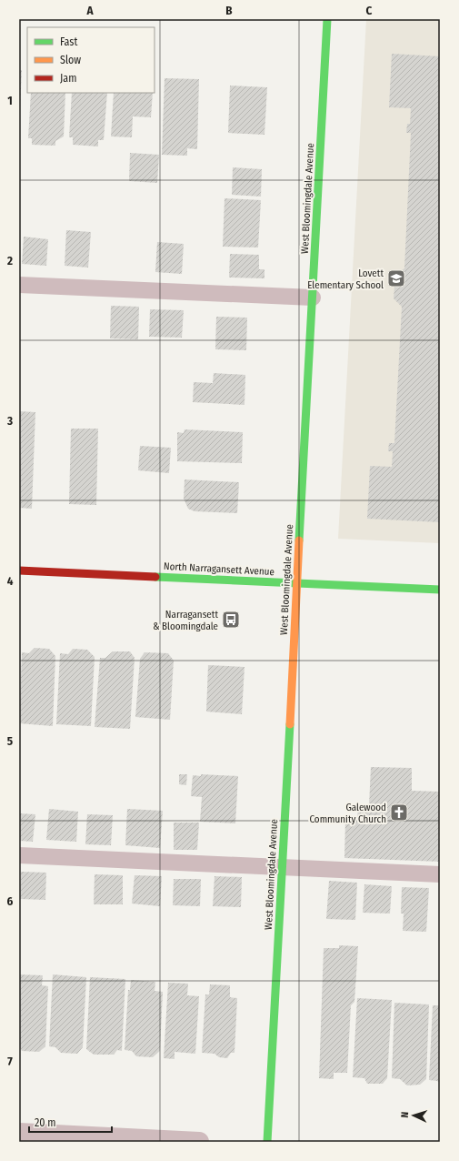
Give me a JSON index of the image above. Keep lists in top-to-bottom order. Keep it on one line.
{"streets":{"street":["West Bloomingdale Avenue","North Narragansett Avenue"]},"crossings":[["West Bloomingdale Avenue","North Narragansett Avenue"]],"places":{"school or university":["Lovett Elementary School"],"bus stop":["Narragansett & Bloomingdale"],"church":["Galewood Community Church"]},"legend":["Fast","Slow","Jam"],"scale_bar":"20 m","north":"left","grid":{"columns":["A","B","C"],"rows":["1","2","3","4","5","6","7"]}}
